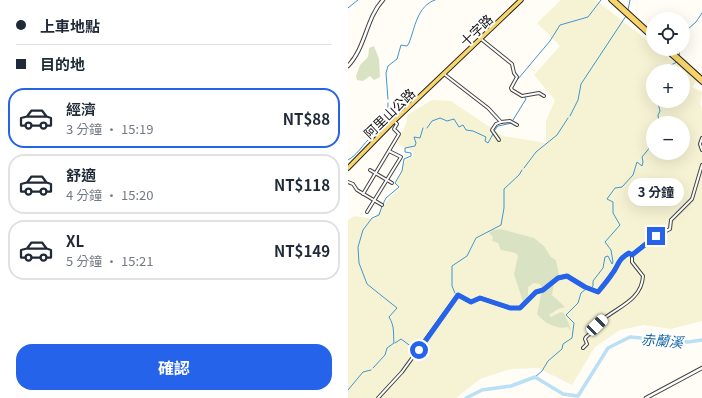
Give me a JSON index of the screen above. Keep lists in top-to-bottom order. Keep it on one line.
{"streets":{"main road":["十字路","阿里山公路"]},"crossings":[["十字路","阿里山公路"]],"water":["赤蘭溪"],"page":{"banner":["上車地點","目的地"],"map_buttons":["+","−"],"list":[{"name":"經濟","note":"3 分鐘 · 15:19","value":"NT$88"},{"name":"舒適","note":"4 分鐘 · 15:20","value":"NT$118"},{"name":"XL","note":"5 分鐘 · 15:21","value":"NT$149"}],"bubble":"3 分鐘","buttons":"確認"}}
